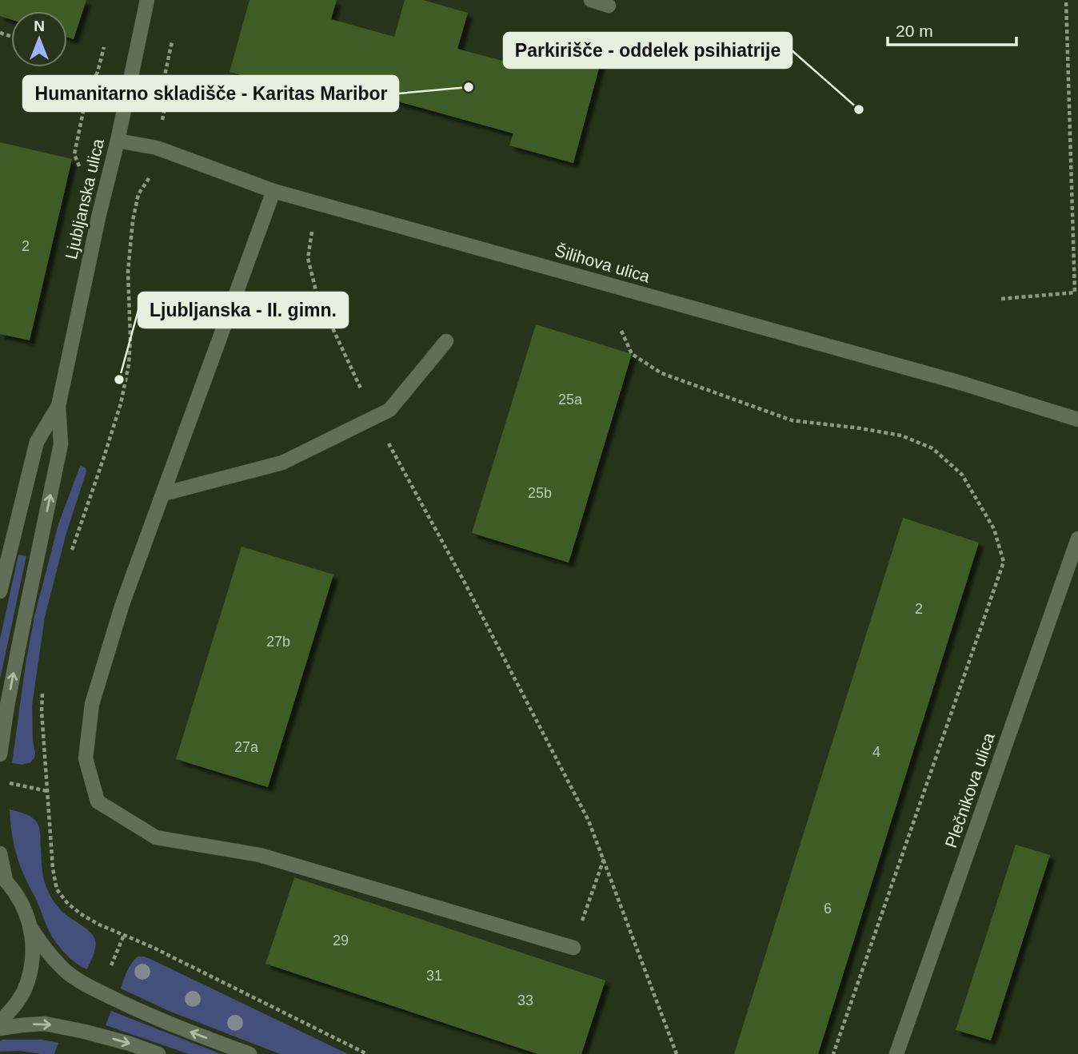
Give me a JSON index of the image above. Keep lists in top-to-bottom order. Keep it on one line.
{"streets":{"street":["Ljubljanska ulica","Šilihova ulica","Plečnikova ulica"]},"crossings":[["Ljubljanska ulica","Šilihova ulica"]],"places":["Humanitarno skladišče - Karitas Maribor","Parkirišče - oddelek psihiatrije","Ljubljanska - II. gimn."],"house_numbers":["2","25a","25b","2","27b","27a","4","6","29","31","33"],"scale_bar":"20 m","north":"top"}
